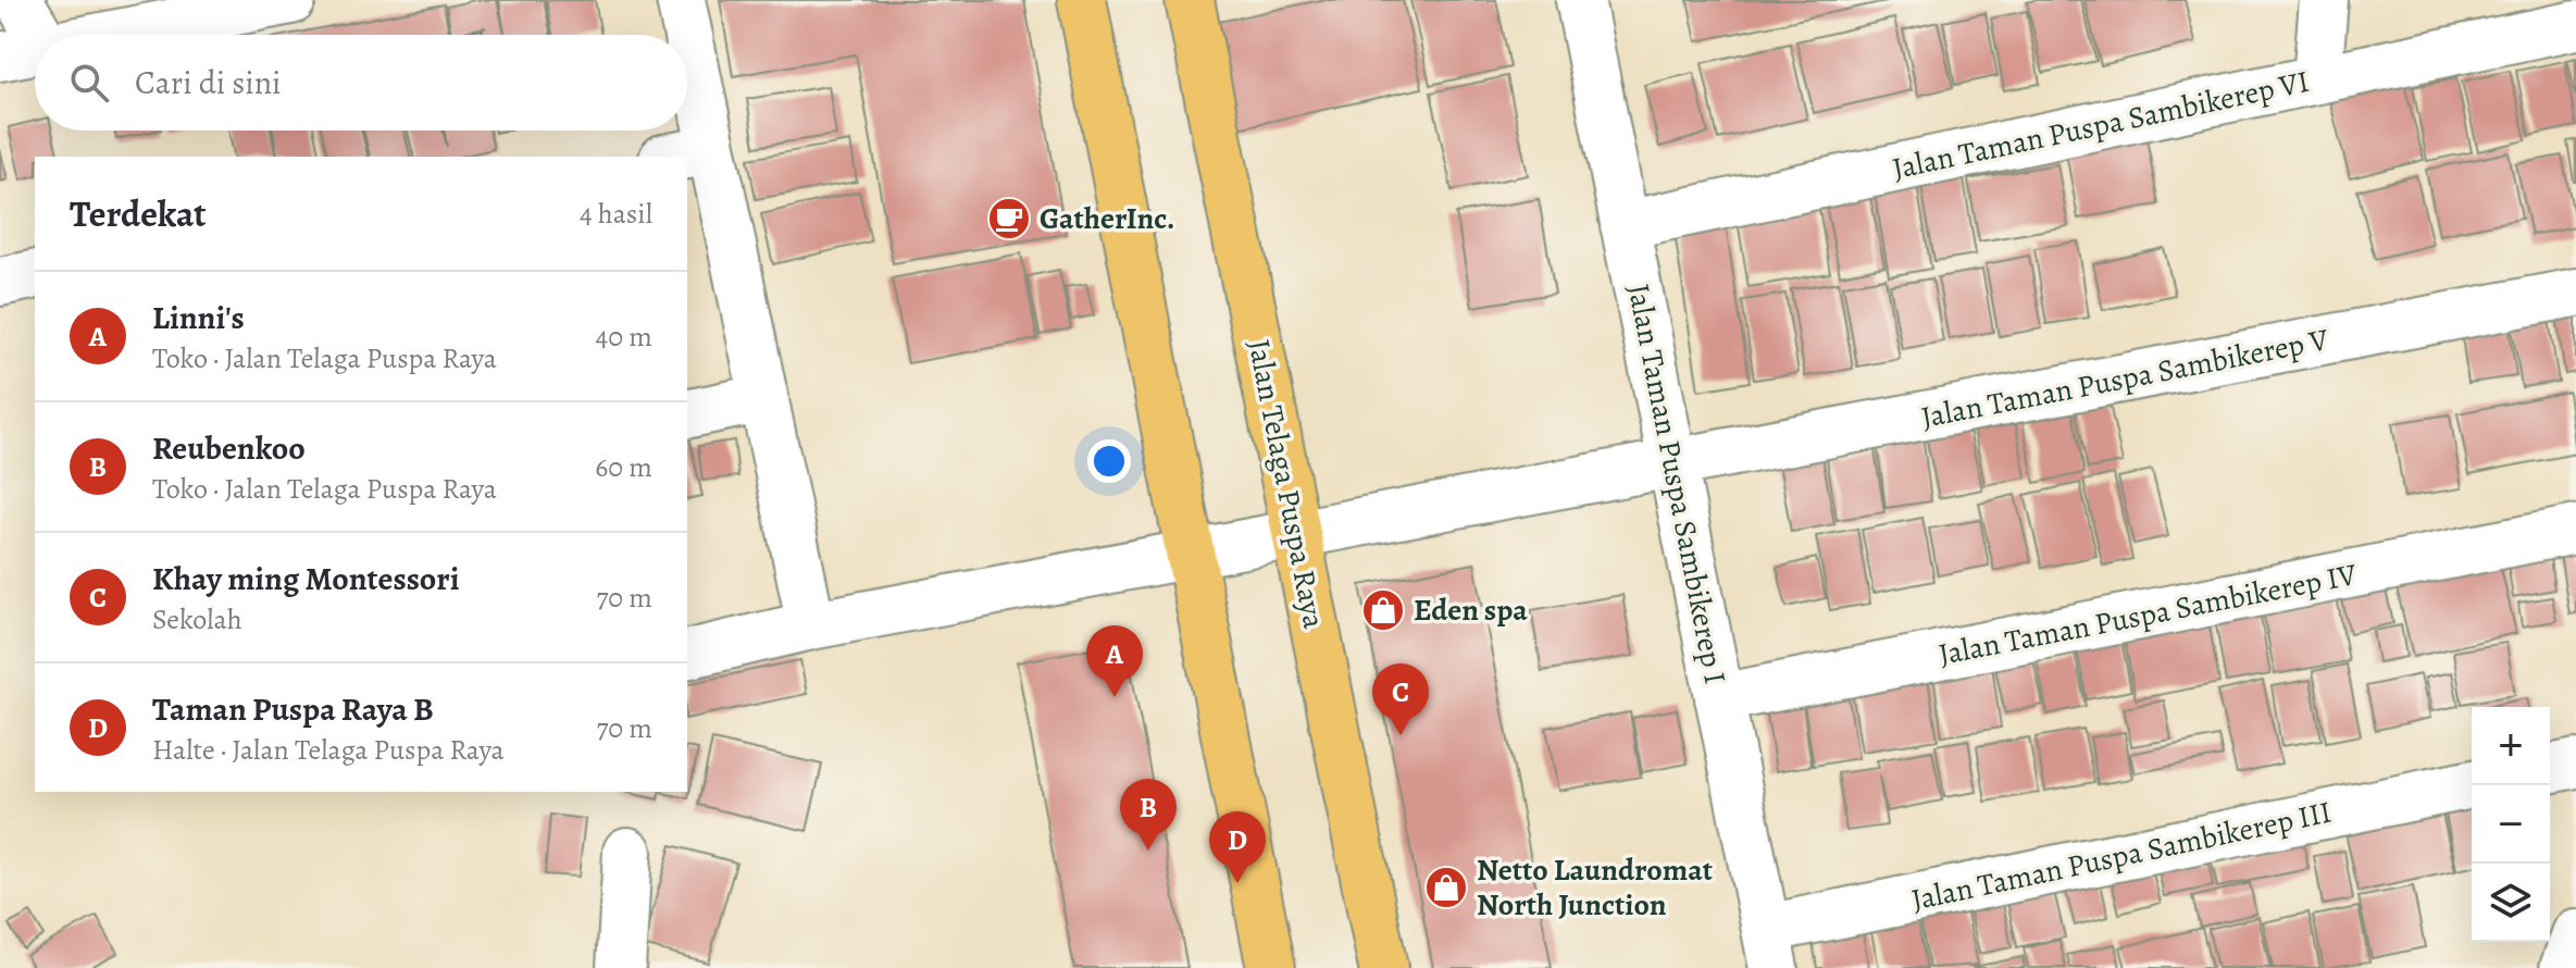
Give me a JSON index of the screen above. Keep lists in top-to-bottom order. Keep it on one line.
{"streets":{"main road":["Jalan Telaga Puspa Raya"],"street":["Jalan Taman Puspa Sambikerep VI","Jalan Taman Puspa Sambikerep V","Jalan Taman Puspa Sambikerep I","Jalan Taman Puspa Sambikerep IV","Jalan Taman Puspa Sambikerep III"]},"crossings":[["Jalan Taman Puspa Sambikerep VI","Jalan Taman Puspa Sambikerep I"],["Jalan Taman Puspa Sambikerep V","Jalan Telaga Puspa Raya"],["Jalan Taman Puspa Sambikerep V","Jalan Taman Puspa Sambikerep I"],["Jalan Taman Puspa Sambikerep I","Jalan Taman Puspa Sambikerep IV"],["Jalan Taman Puspa Sambikerep I","Jalan Taman Puspa Sambikerep III"]],"places":{"cafe":["GatherInc."],"shop":["Eden spa","Netto Laundromat North Junction"]},"page":{"search":"Cari di sini","heading":["Terdekat","4 hasil"],"list":[{"mark":"A","name":"Linni's","note":"Toko · Jalan Telaga Puspa Raya","value":"40 m"},{"mark":"B","name":"Reubenkoo","note":"Toko · Jalan Telaga Puspa Raya","value":"60 m"},{"mark":"C","name":"Khay ming Montessori","note":"Sekolah","value":"70 m"},{"mark":"D","name":"Taman Puspa Raya B","note":"Halte · Jalan Telaga Puspa Raya","value":"70 m"}],"pins":["A","C","B","D"],"map_buttons":["+","−"]}}
